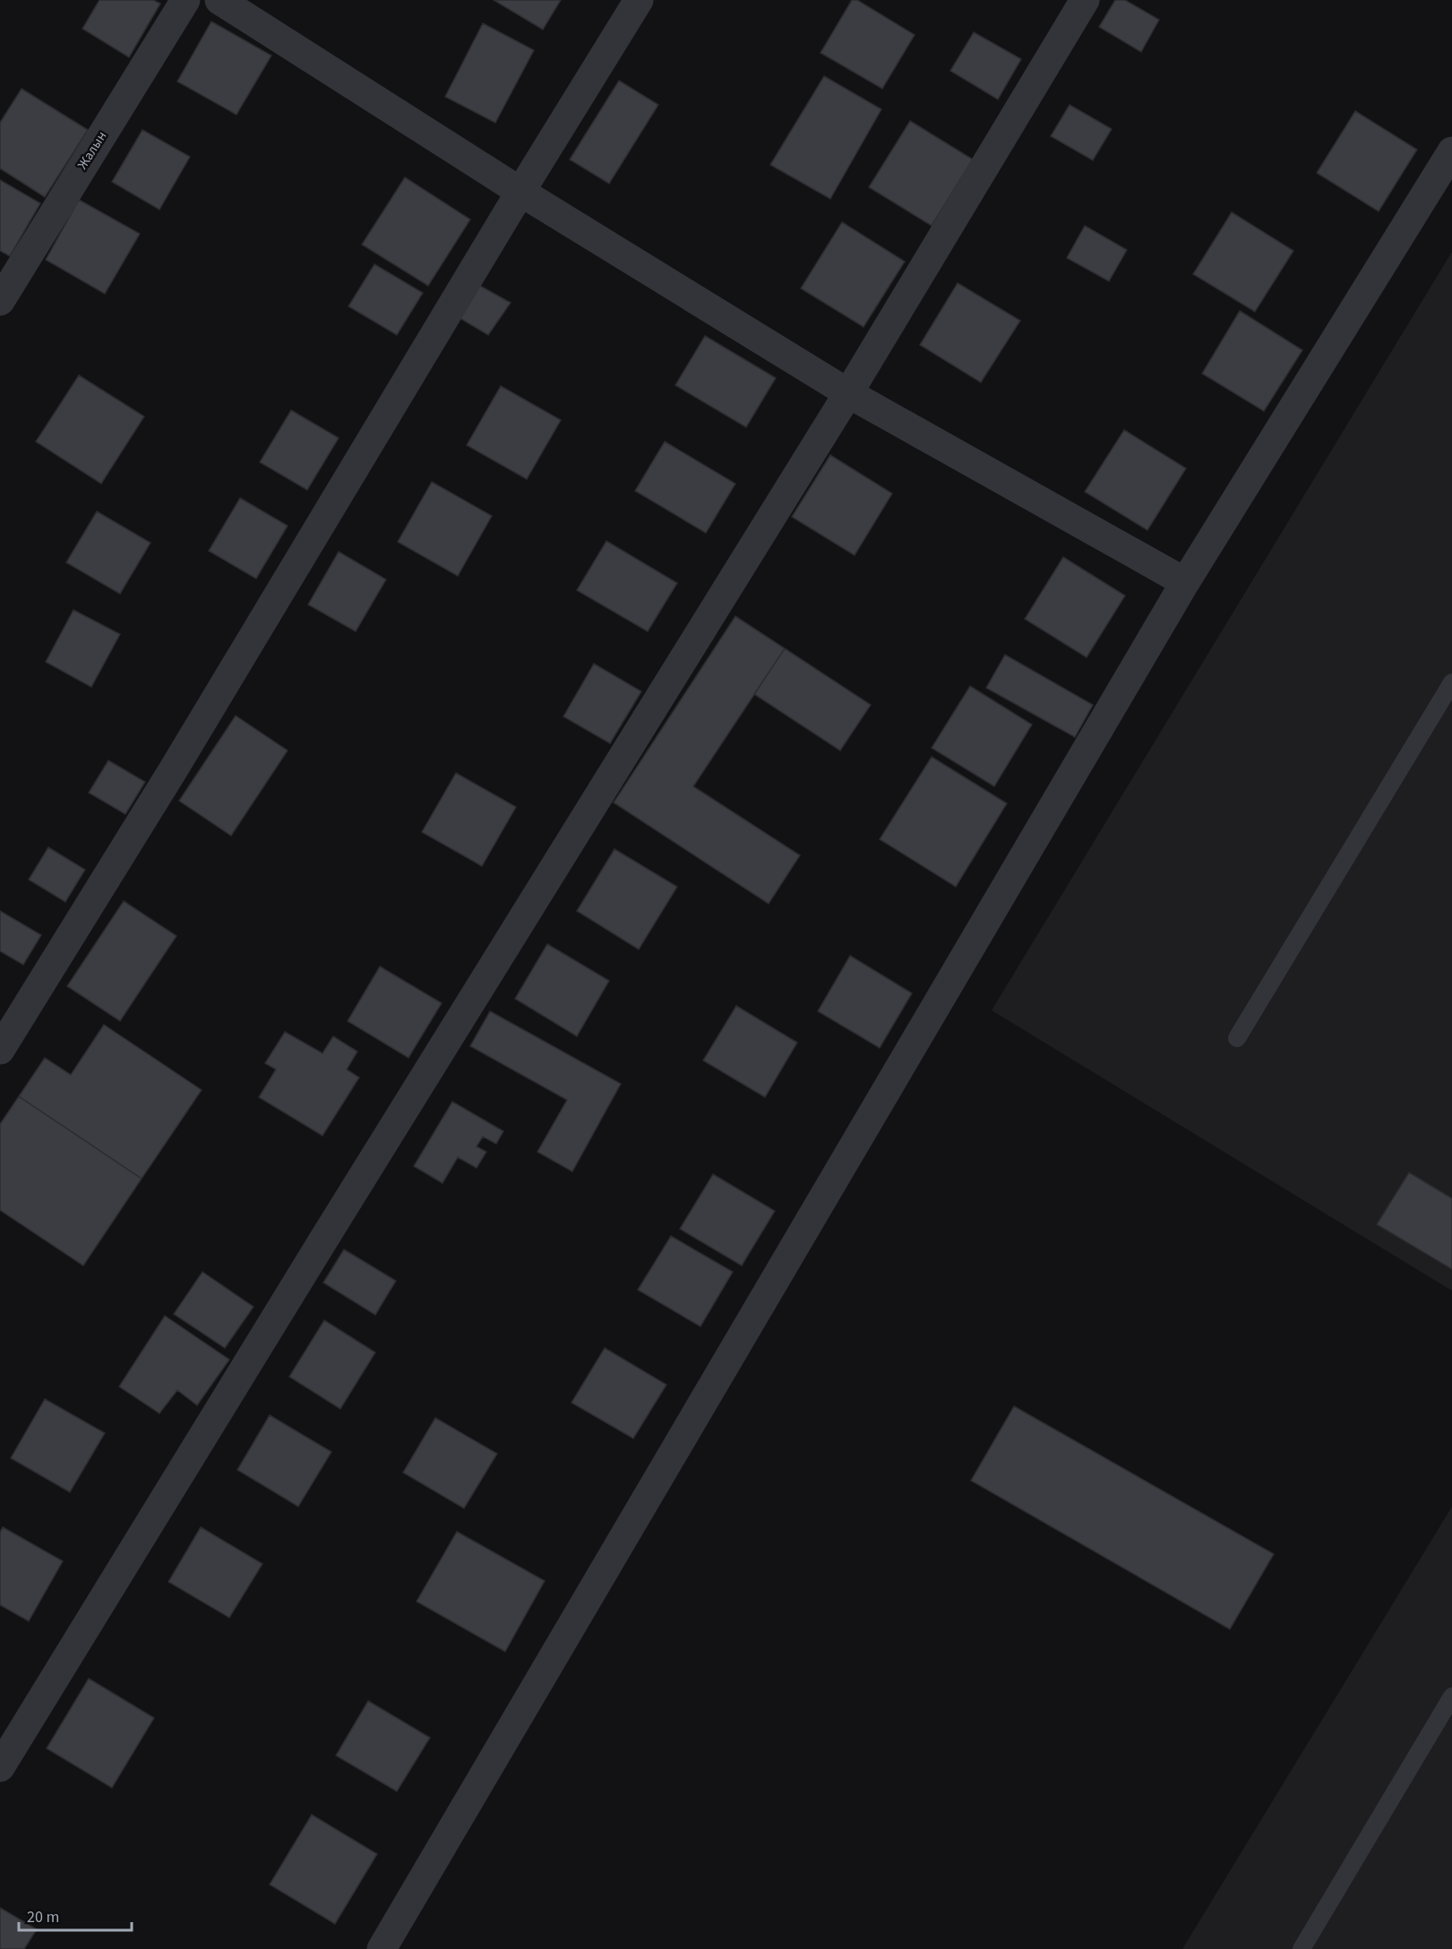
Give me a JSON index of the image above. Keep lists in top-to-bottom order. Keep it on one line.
{"streets":{"street":["Жалын"]},"scale_bar":"20 m"}
